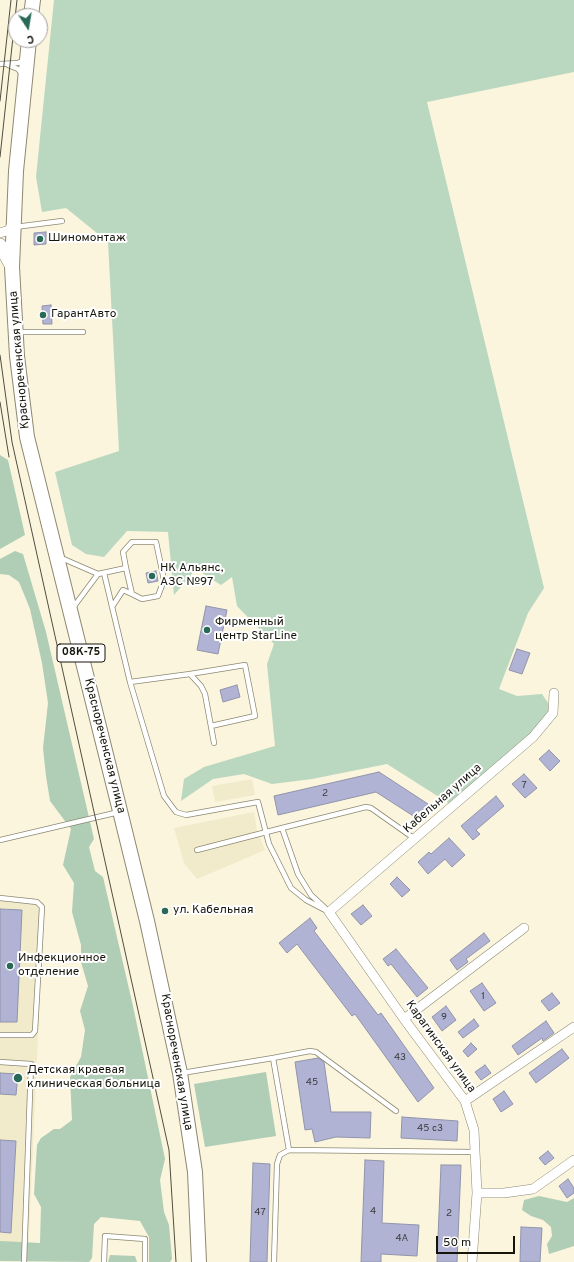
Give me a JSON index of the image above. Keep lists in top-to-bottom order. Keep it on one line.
{"streets":{"main road":["Краснореченская улица","08К-75"],"street":["Кабельная улица","Карагинская улица"]},"crossings":[["Кабельная улица","Карагинская улица"]],"places":["Шиномонтаж","ГарантАвто","НК Альянс, АЗС №97","Фирменный центр StarLine","ул. Кабельная","Инфекционное отделение","Детская краевая клиническая больница"],"house_numbers":["7","2","1","9","43","45","45 с3","4","47","2","4А"],"scale_bar":"50 m","north":"bottom"}
